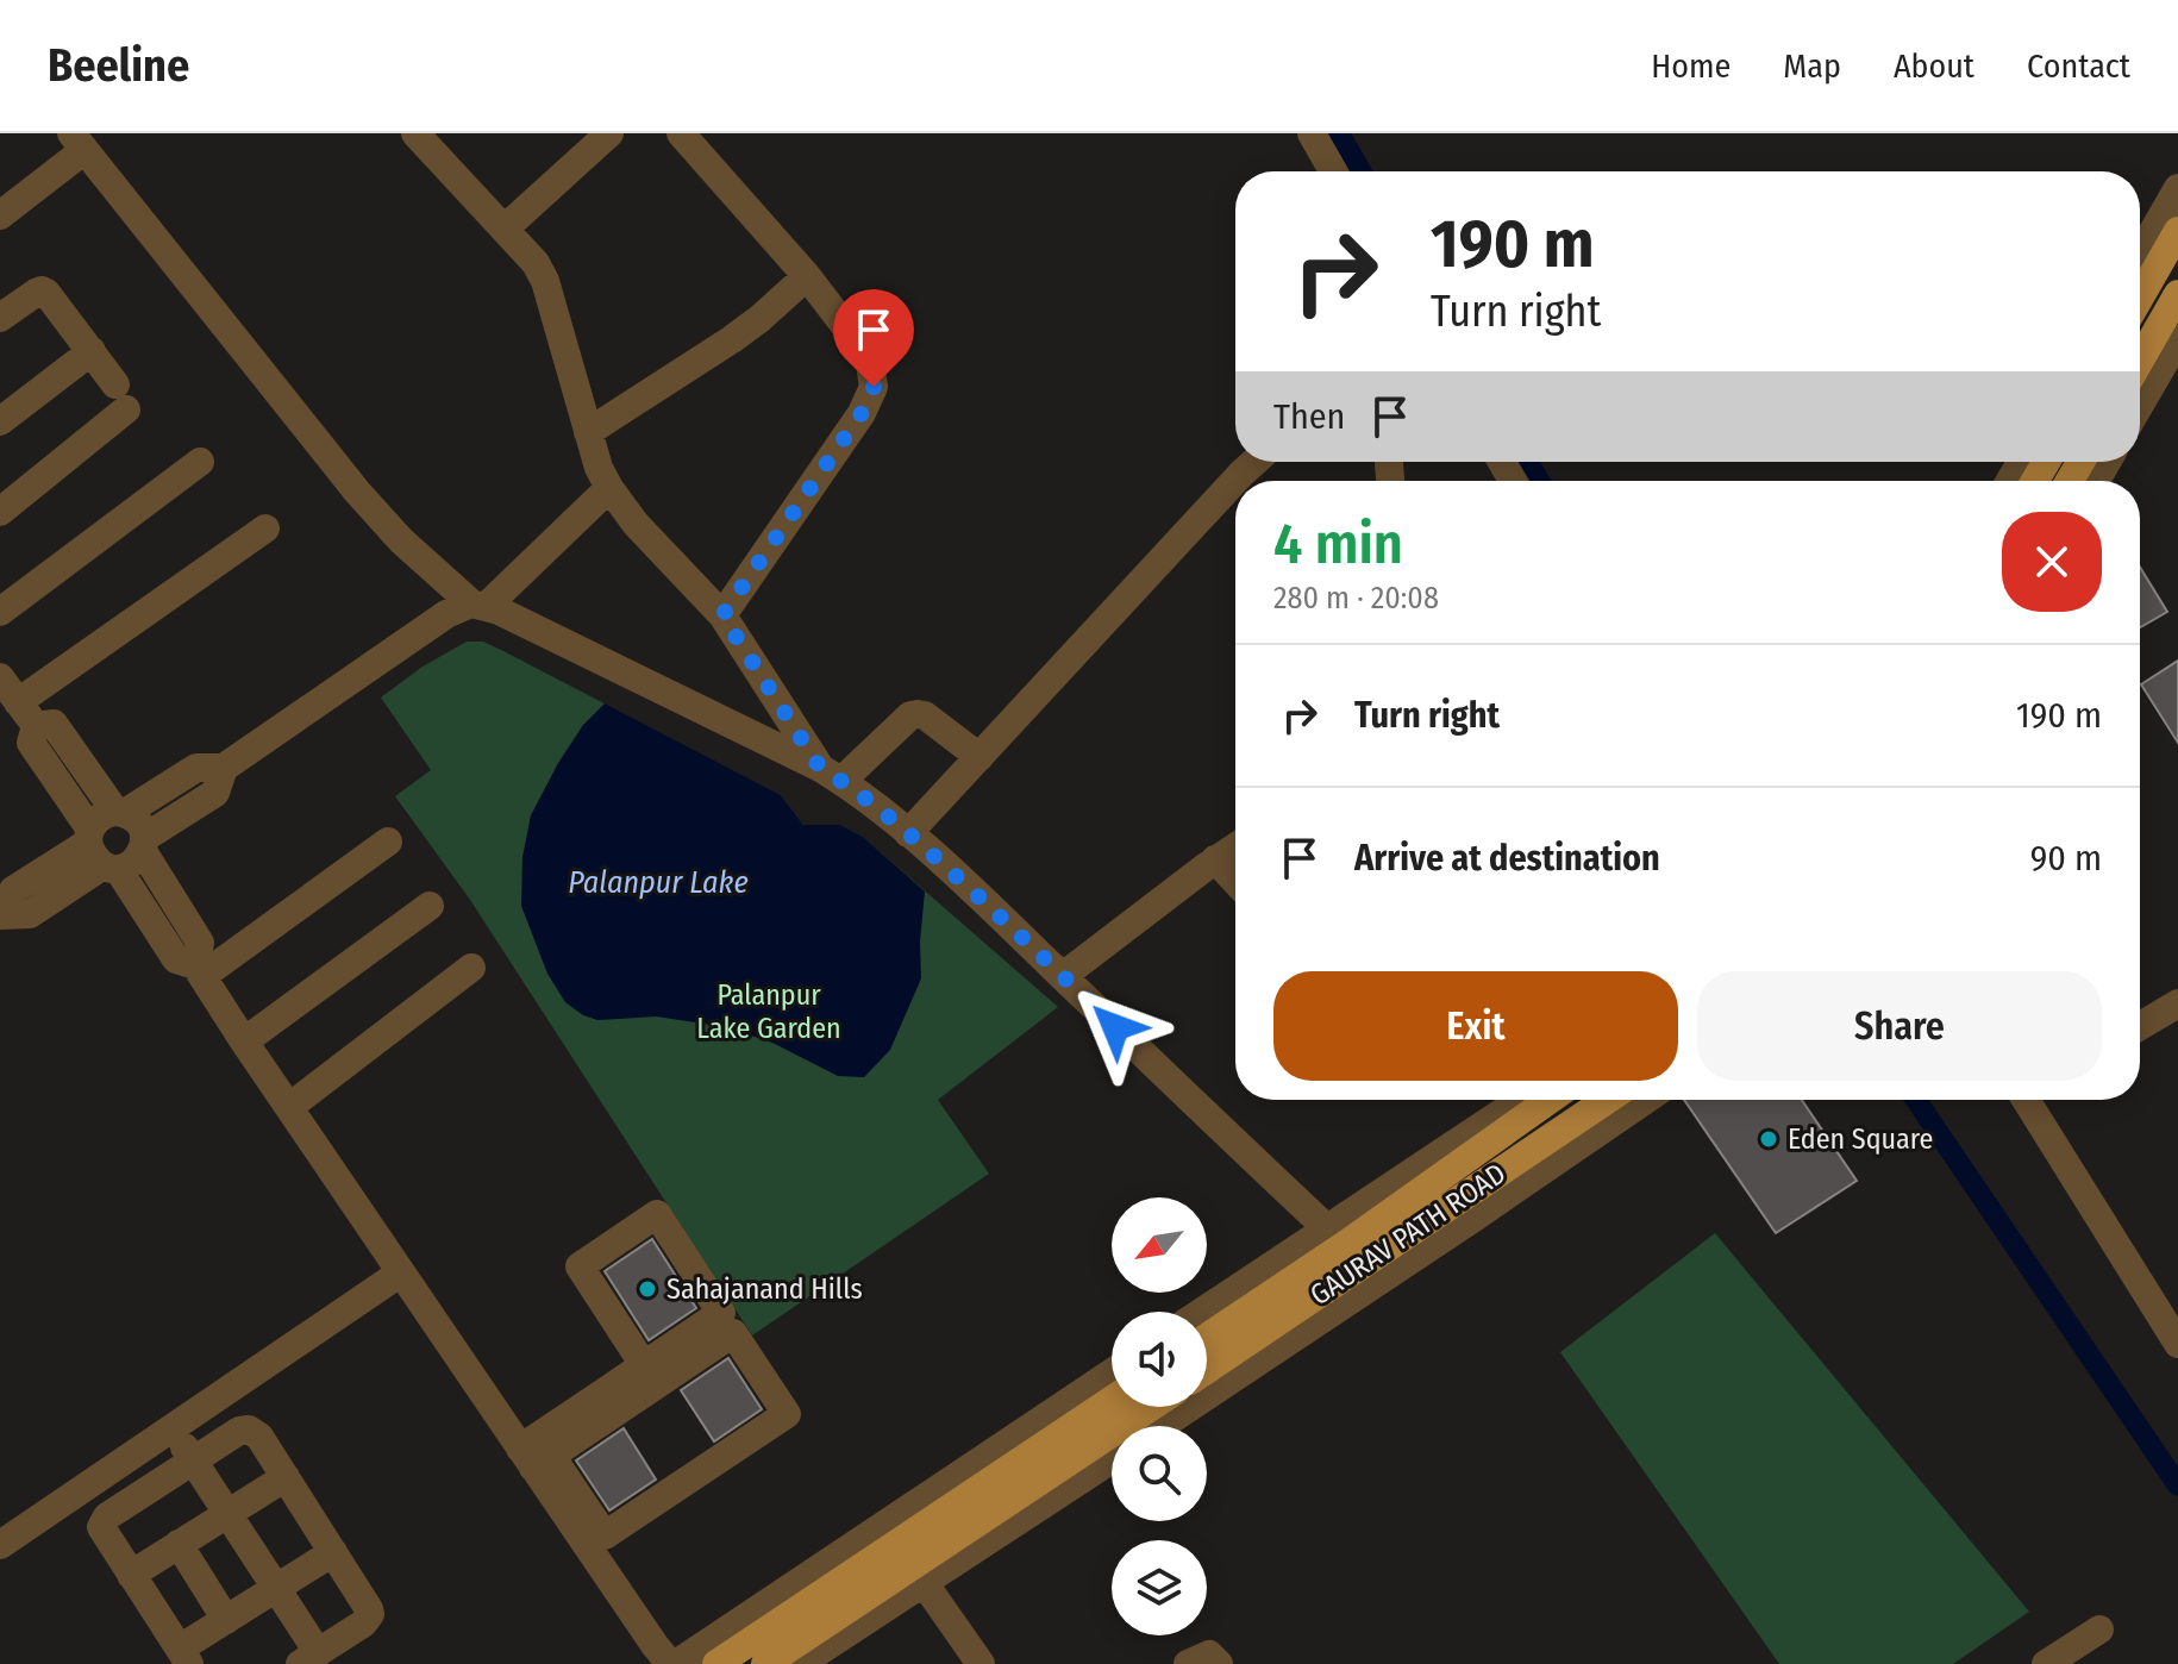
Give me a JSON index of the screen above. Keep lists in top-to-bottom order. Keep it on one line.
{"streets":{"main road":["GAURAV PATH ROAD"]},"water":["Palanpur Lake"],"parks":["Palanpur Lake Garden"],"places":["Eden Square","Sahajanand Hills"],"north":"bottom left","page":{"header":"Beeline","nav":["Home","Map","About","Contact"],"turn":["190 m","Turn right"],"then":"Then","heading":["4 min","280 m · 20:08"],"list":[{"name":"Turn right","value":"190 m"},{"name":"Arrive at destination","value":"90 m"}],"buttons":["Exit","Share"]}}
